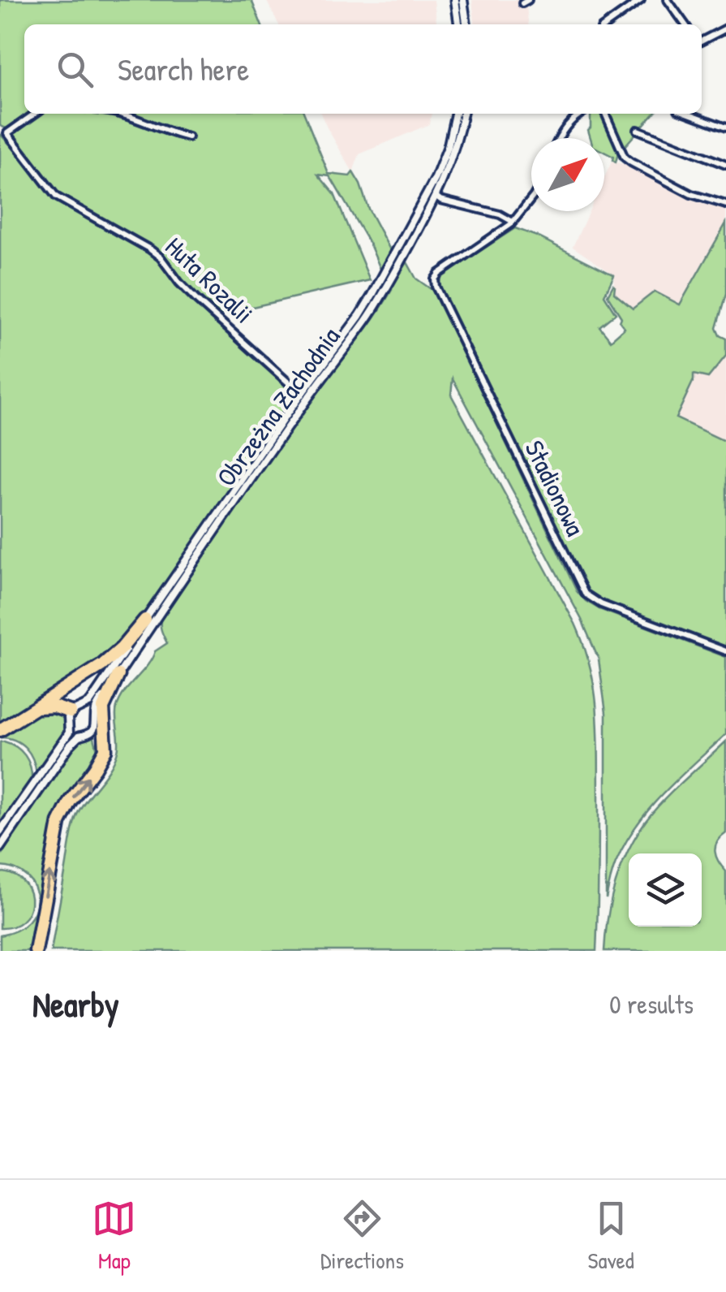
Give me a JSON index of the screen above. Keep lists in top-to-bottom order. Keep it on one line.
{"streets":{"street":["Huta Rozalii","Obrzeżna Zachodnia","Stadionowa"]},"crossings":[["Huta Rozalii","Obrzeżna Zachodnia"]],"north":"top right","page":{"search":"Search here","heading":["Nearby","0 results"],"nav":["Map","Directions","Saved"]}}
